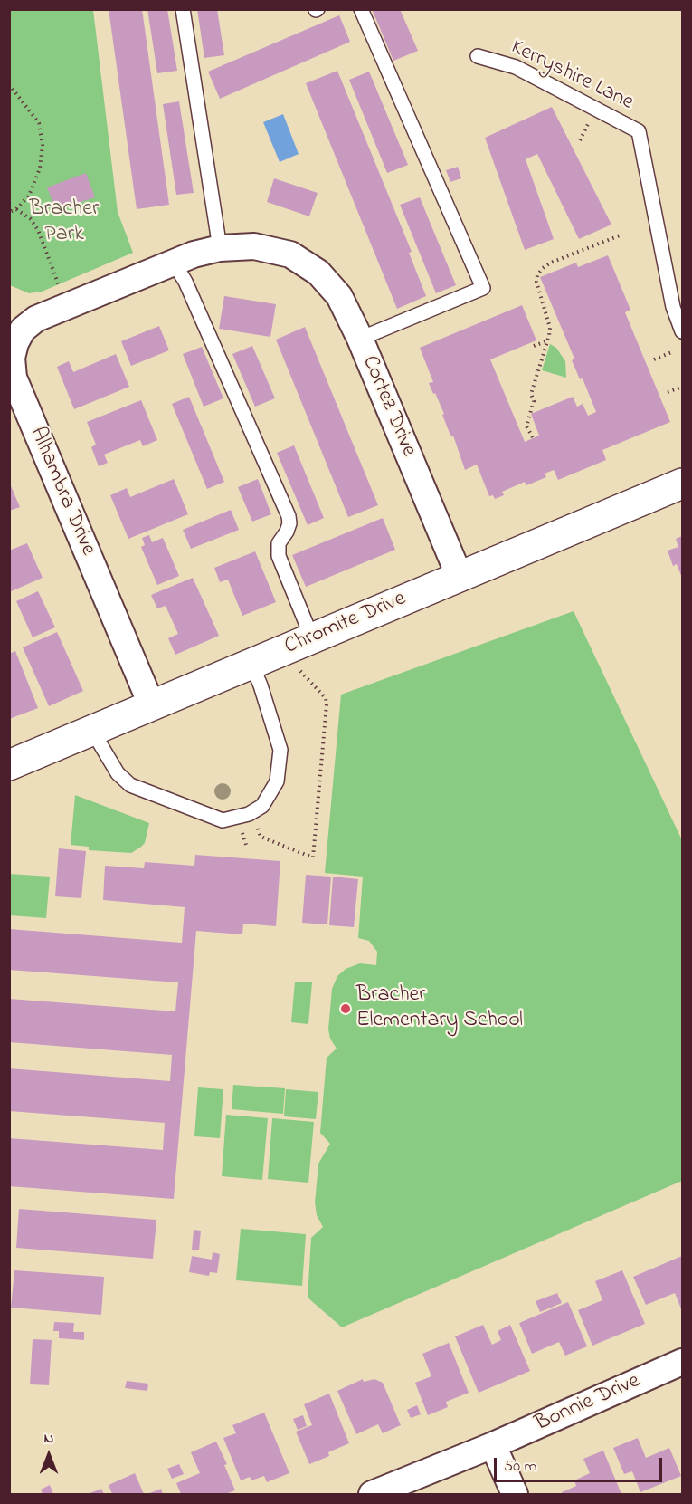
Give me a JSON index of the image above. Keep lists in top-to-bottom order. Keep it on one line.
{"streets":{"street":["Cortez Drive","Alhambra Drive","Chromite Drive","Bonnie Drive"],"lane":["Kerryshire Lane"]},"crossings":[["Cortez Drive","Alhambra Drive"],["Cortez Drive","Chromite Drive"],["Alhambra Drive","Chromite Drive"]],"parks":["Bracher Park"],"places":["Bracher Elementary School"],"scale_bar":"50 m","north":"top"}
